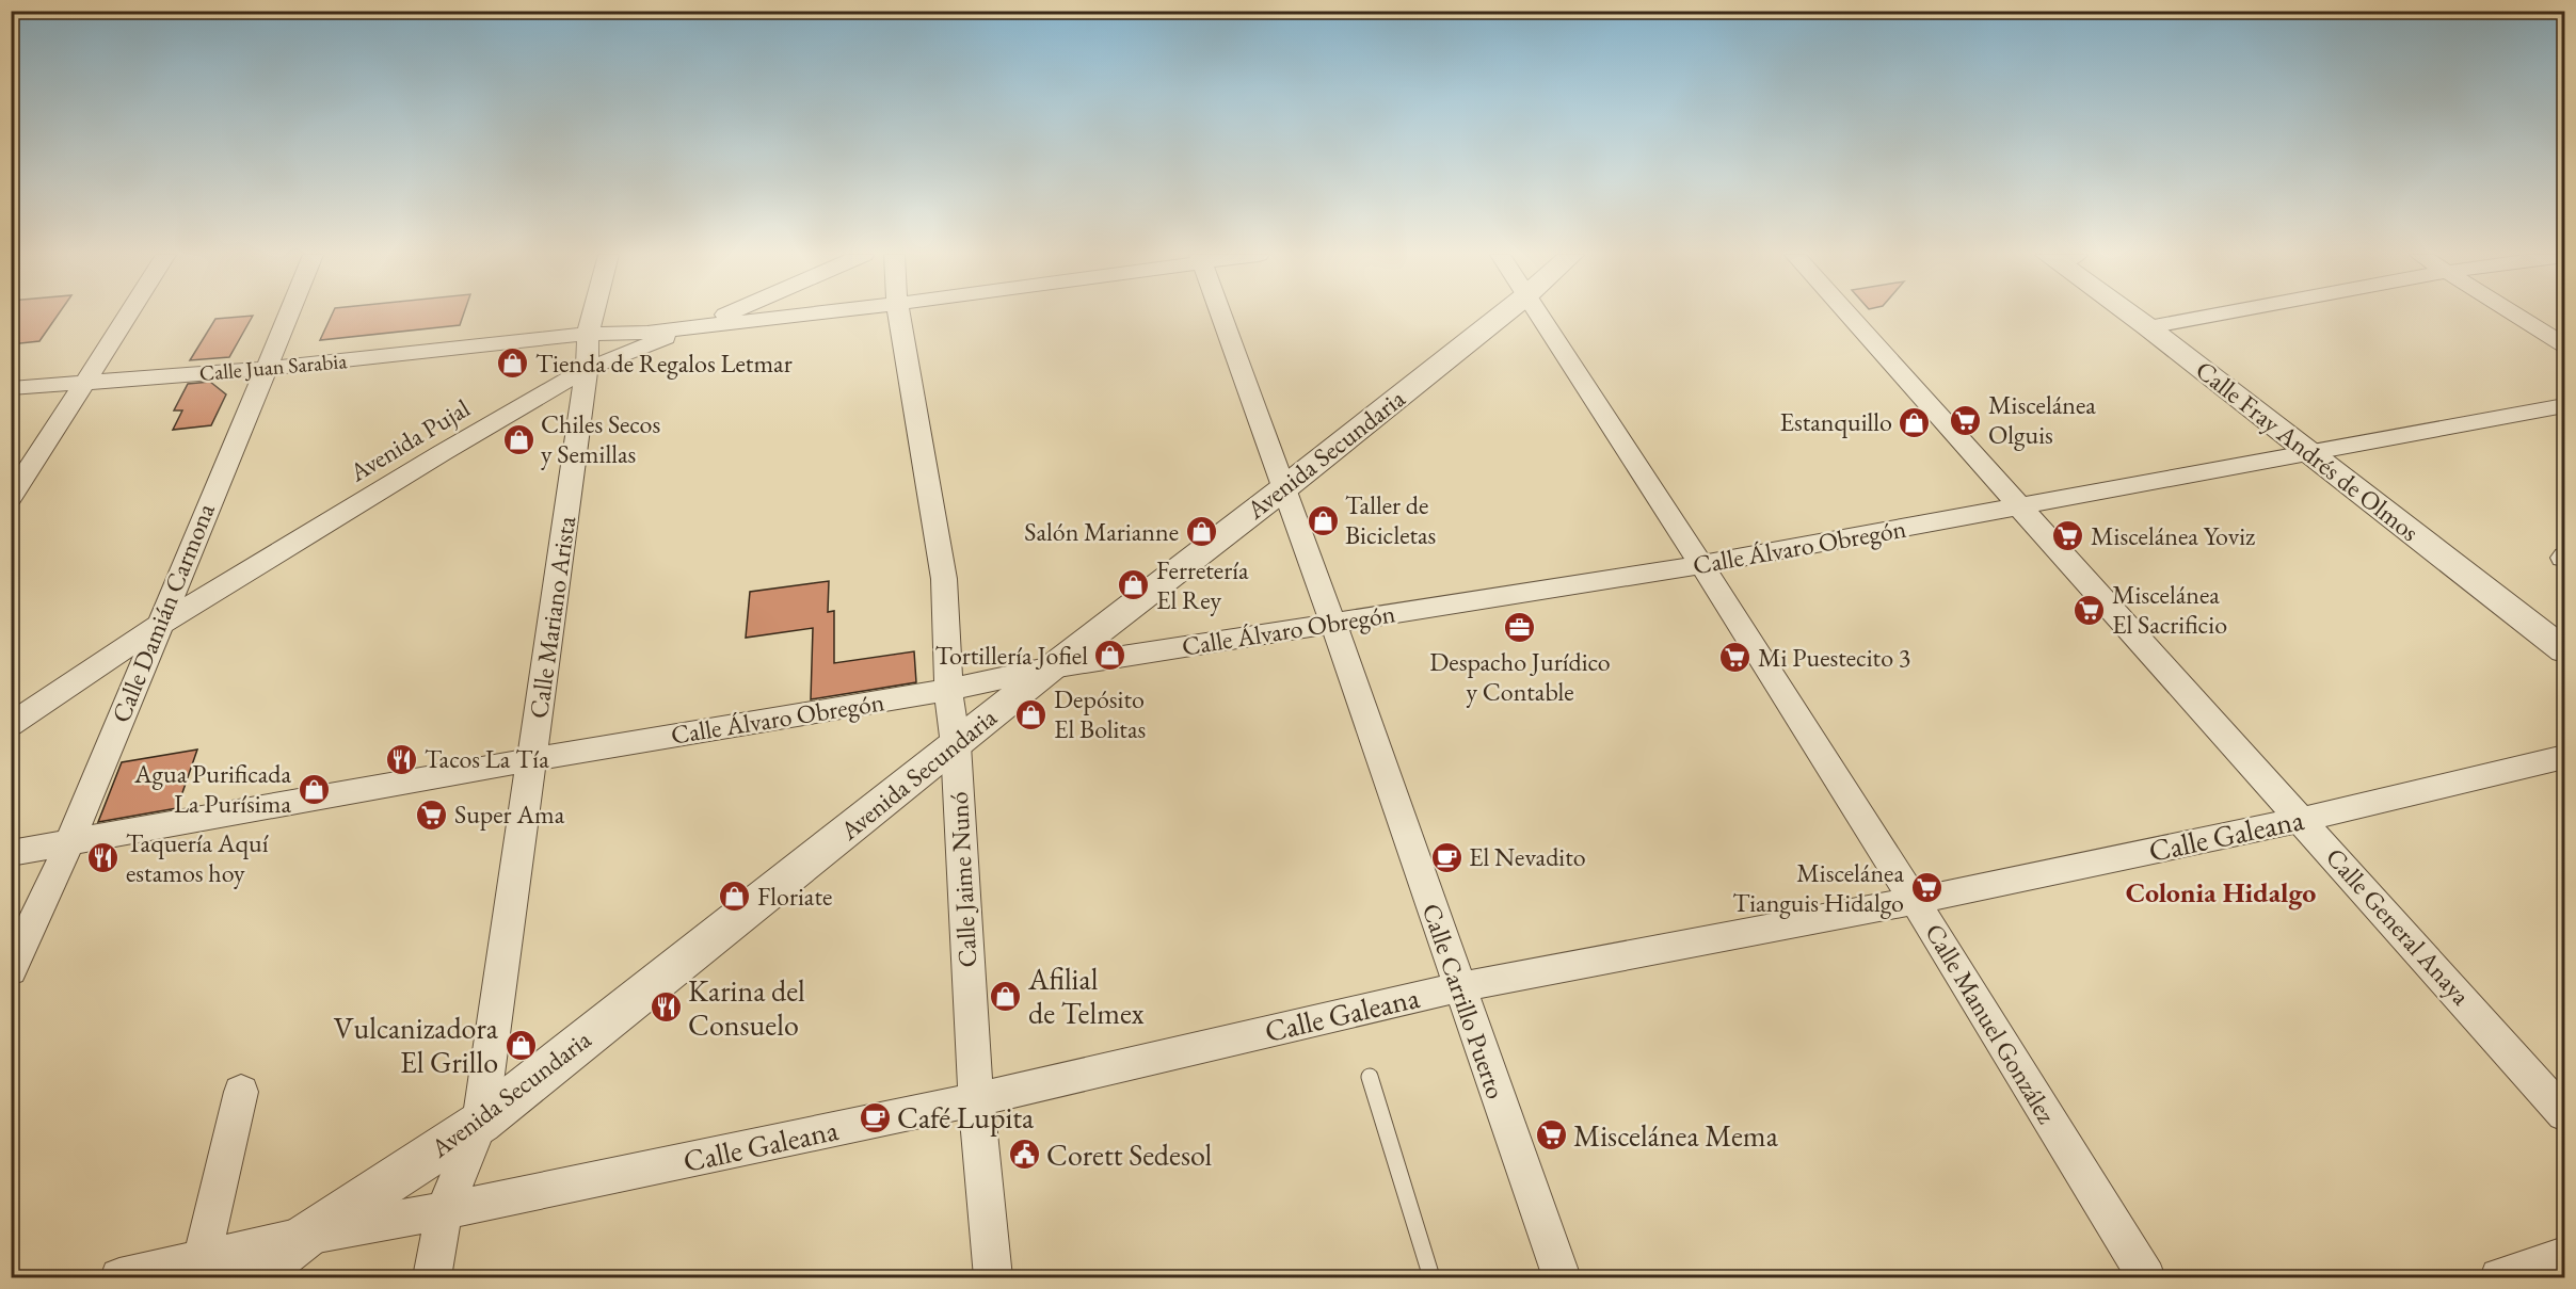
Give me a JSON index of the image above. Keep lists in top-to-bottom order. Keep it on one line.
{"streets":{"street":["Calle Juan Sarabia","Avenida Pujal","Calle Fray Andrés de Olmos","Avenida Secundaria","Calle Álvaro Obregón","Calle Damián Carmona","Calle Mariano Arista","Calle Galeana","Calle Jaime Nunó","Calle General Anaya","Calle Carrillo Puerto","Calle Manuel González"]},"crossings":[["Calle Juan Sarabia","Avenida Pujal"],["Calle Juan Sarabia","Calle Damián Carmona"],["Calle Juan Sarabia","Calle Mariano Arista"],["Avenida Pujal","Calle Damián Carmona"],["Avenida Pujal","Calle Mariano Arista"],["Calle Fray Andrés de Olmos","Calle Álvaro Obregón"],["Avenida Secundaria","Calle Álvaro Obregón"],["Avenida Secundaria","Calle Mariano Arista"],["Avenida Secundaria","Calle Galeana"],["Avenida Secundaria","Calle Jaime Nunó"],["Avenida Secundaria","Calle Carrillo Puerto"],["Calle Álvaro Obregón","Calle Damián Carmona"],["Calle Álvaro Obregón","Calle Mariano Arista"],["Calle Álvaro Obregón","Calle Jaime Nunó"],["Calle Álvaro Obregón","Calle General Anaya"],["Calle Álvaro Obregón","Calle Carrillo Puerto"],["Calle Álvaro Obregón","Calle Manuel González"],["Calle Mariano Arista","Calle Galeana"],["Calle Galeana","Calle Jaime Nunó"],["Calle Galeana","Calle General Anaya"],["Calle Galeana","Calle Carrillo Puerto"],["Calle Galeana","Calle Manuel González"]],"districts":["Colonia Hidalgo"],"places":{"shop":["Tienda de Regalos Letmar","Estanquillo","Chiles Secos y Semillas","Taller de Bicicletas","Salón Marianne","Ferretería El Rey","Tortillería Jofiel","Depósito El Bolitas","Agua Purificada La Purísima","Floriate","Afilial de Telmex","Vulcanizadora El Grillo"],"supermarket":["Miscelánea Olguis","Miscelánea Yoviz","Miscelánea El Sacrificio","Mi Puestecito 3","Super Ama","Miscelánea Tianguis Hidalgo","Miscelánea Mema"],"office":["Despacho Jurídico y Contable"],"restaurant":["Tacos La Tía","Taquería Aquí estamos hoy","Karina del Consuelo"],"cafe":["El Nevadito","Café Lupita"],"public building":["Corett Sedesol"]}}
